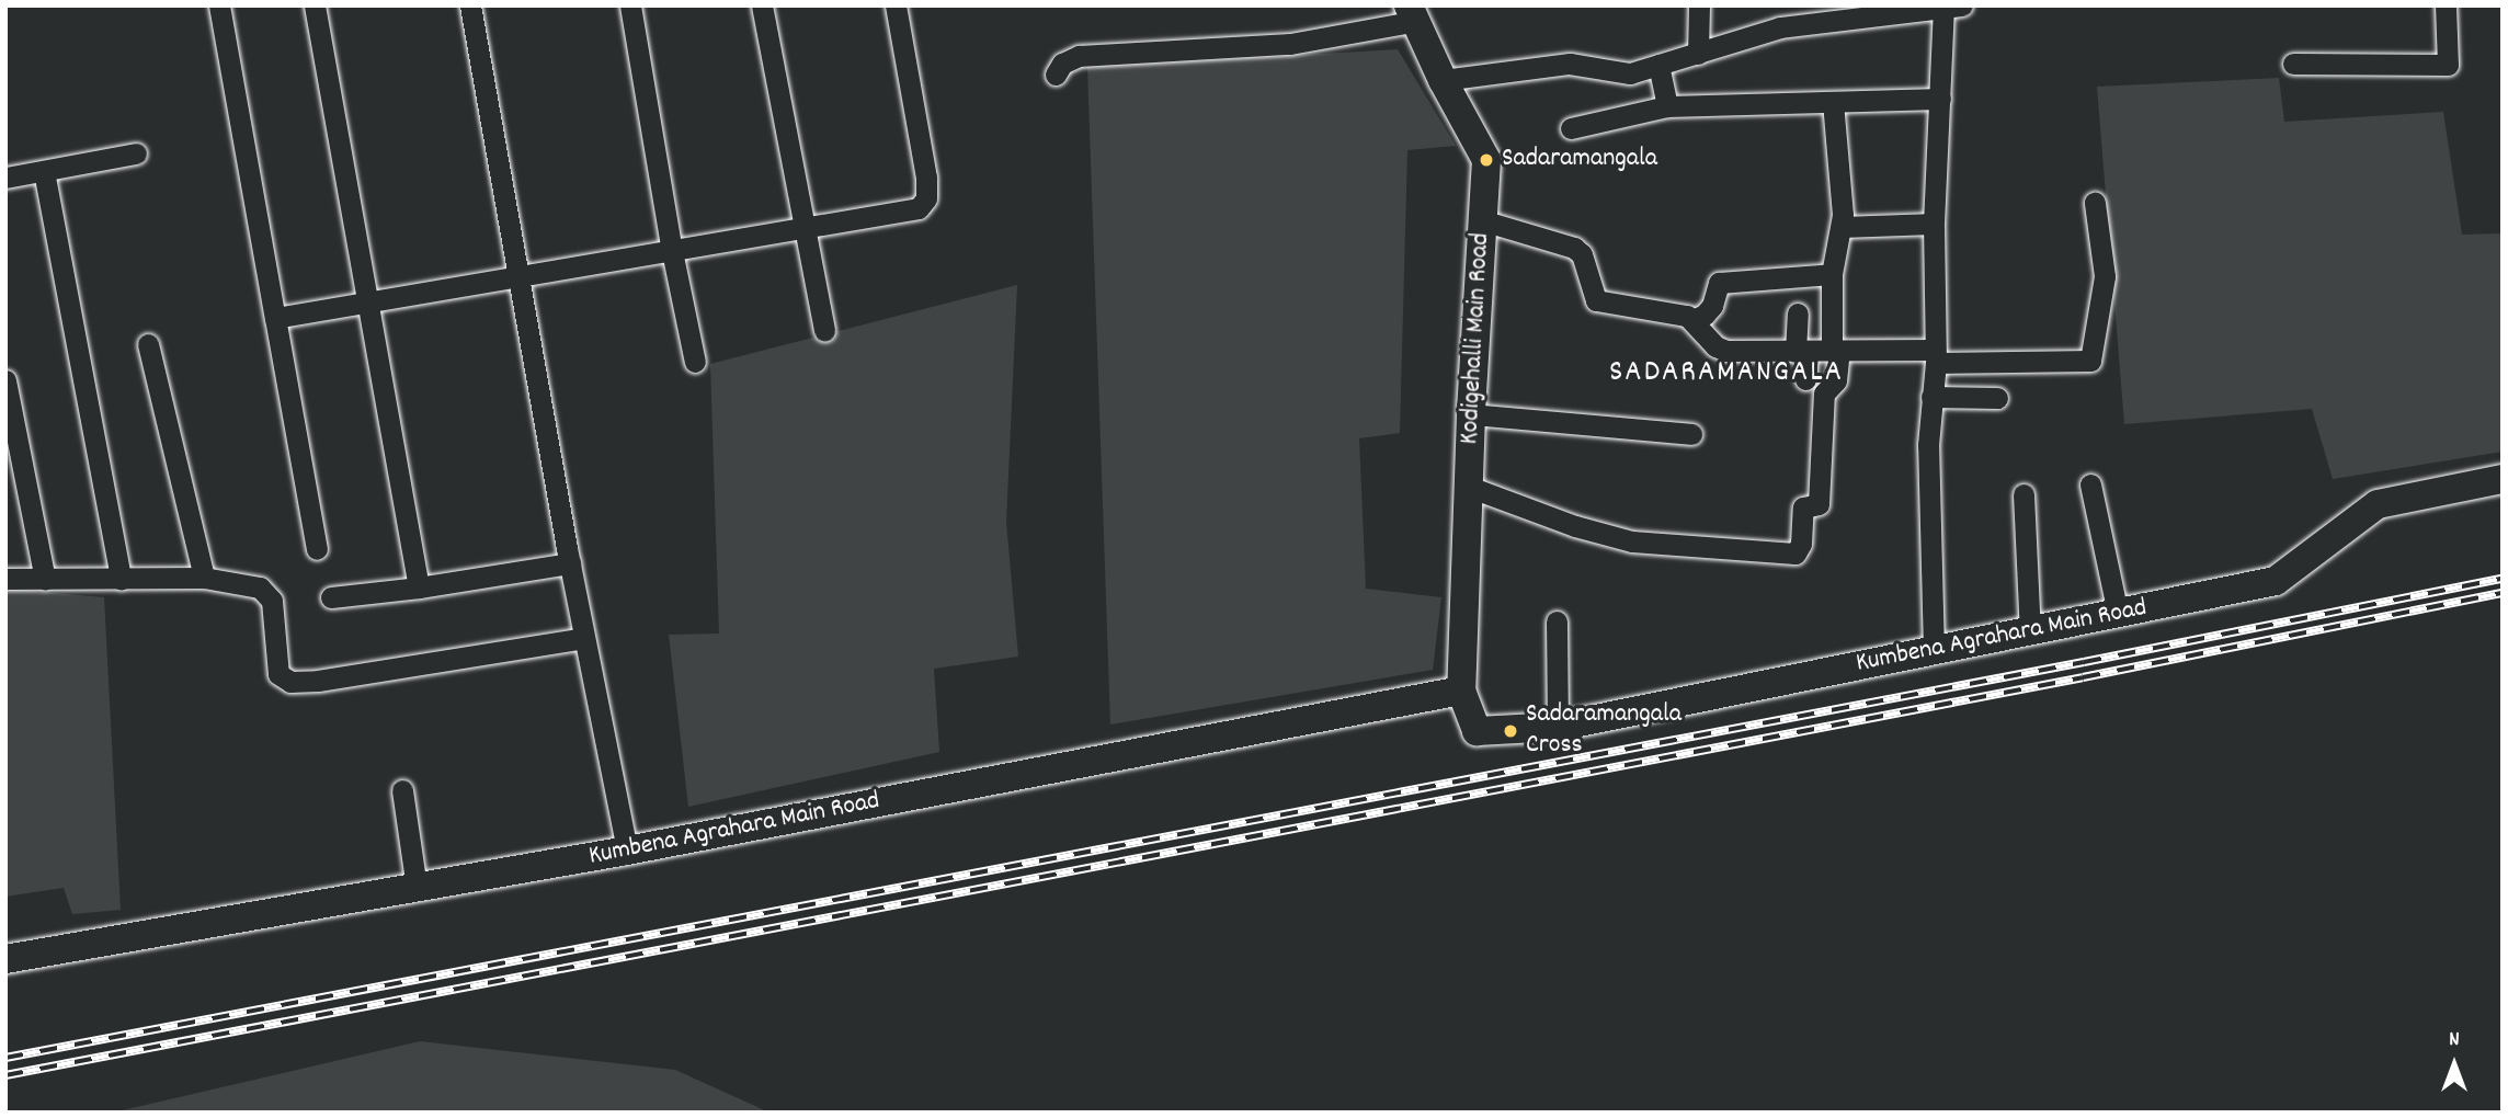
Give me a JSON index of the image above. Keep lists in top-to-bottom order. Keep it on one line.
{"streets":{"street":["Kodigehalli Main Road","Kumbena Agrahara Main Road"]},"crossings":[["Kodigehalli Main Road","Kumbena Agrahara Main Road"]],"districts":["SADARAMANGALA"],"places":["Sadaramangala","Sadaramangala Cross"],"north":"top"}
